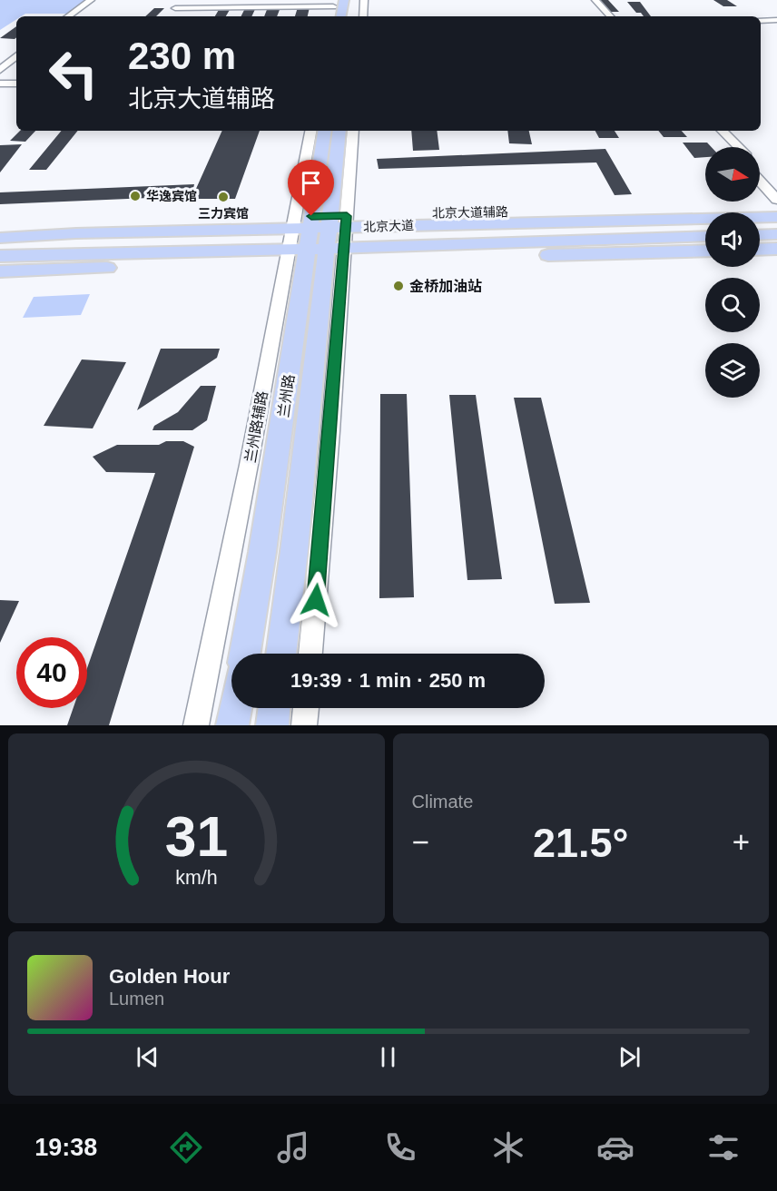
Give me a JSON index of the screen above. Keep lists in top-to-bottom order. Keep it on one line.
{"streets":{"main road":["北京大道辅路","北京大道","兰州路"],"street":["兰州路辅路"]},"crossings":[["北京大道辅路","北京大道"],["北京大道辅路","兰州路"],["北京大道辅路","兰州路辅路"],["北京大道","兰州路"],["北京大道","兰州路辅路"],["兰州路","兰州路辅路"]],"places":["华逸宾馆","三力宾馆","金桥加油站"],"north":"right","page":{"turn":["230 m","北京大道辅路"],"limit":"40","trip":"19:39 · 1 min · 250 m","tile":"Climate","heat":["−","21.5°","+"],"song":["Golden Hour","Lumen"],"tabs":"19:38","gauge":["31","km/h"]}}
